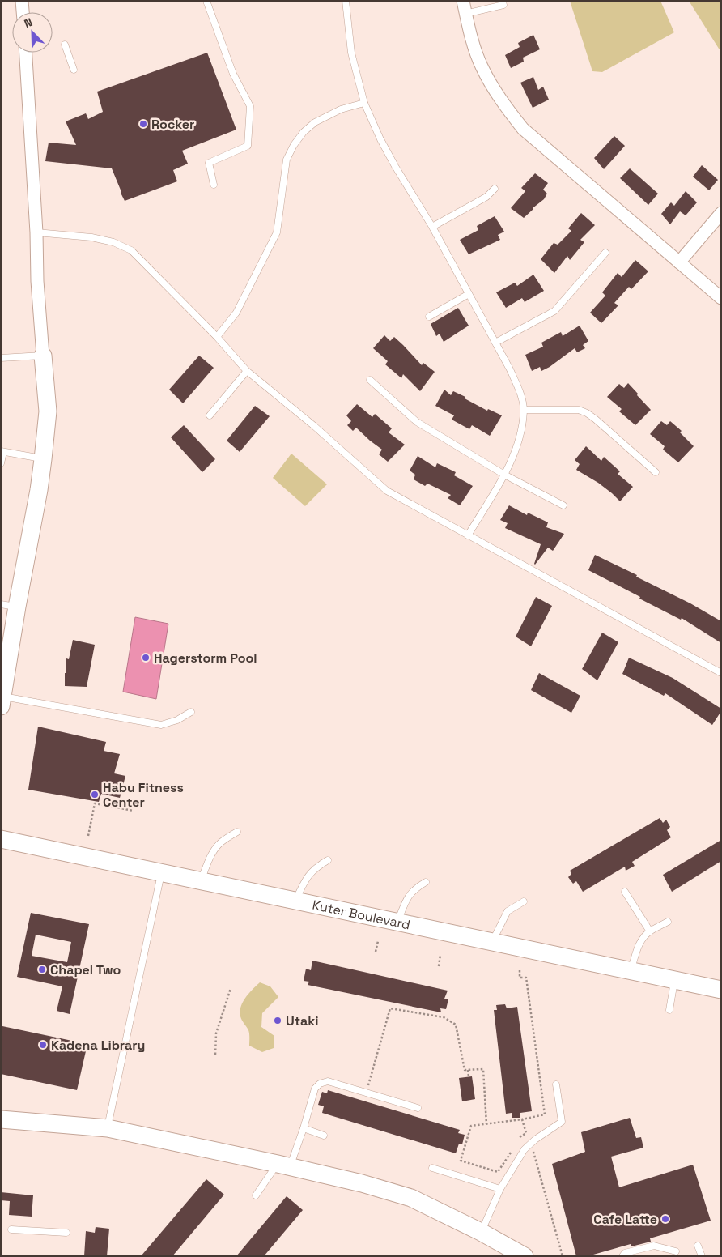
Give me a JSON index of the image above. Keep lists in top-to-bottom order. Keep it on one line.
{"streets":{"street":["Kuter Boulevard"]},"places":["Rocker","Hagerstorm Pool","Habu Fitness Center","Chapel Two","Utaki","Kadena Library","Cafe Latte"],"north":"top left"}
